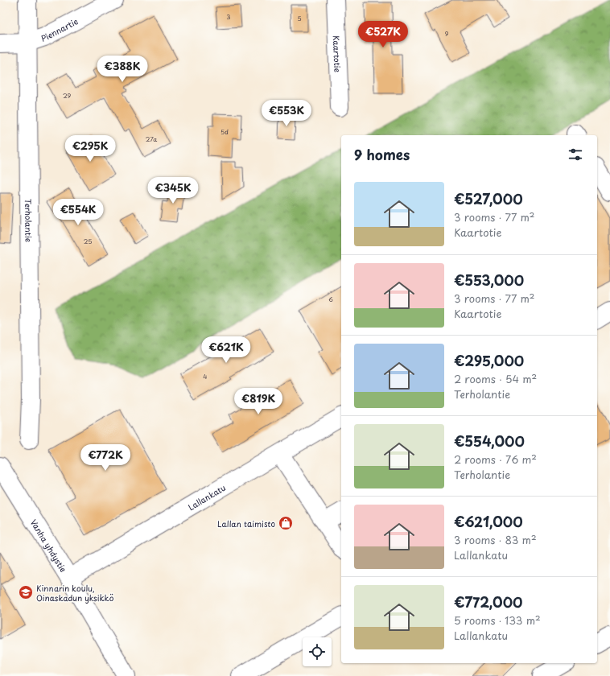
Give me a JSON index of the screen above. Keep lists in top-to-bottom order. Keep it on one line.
{"streets":{"street":["Piennartie","Kaartotie","Terholantie","Lallankatu","Vanha yhdystie"]},"crossings":[["Piennartie","Terholantie"],["Lallankatu","Vanha yhdystie"]],"places":{"shop":["Lallan taimisto"],"school or university":["Kinnarin koulu, Oinaskadun yksikkö"]},"house_numbers":["3","5","9","29","5d","27a","25","6","4"],"page":{"price":["€527K","€388K","€553K","€295K","€345K","€554K","€621K","€819K","€772K"],"heading":"9 homes","list":[{"name":"€527,000","note":"3 rooms · 77 m² · Kaartotie"},{"name":"€553,000","note":"3 rooms · 77 m² · Kaartotie"},{"name":"€295,000","note":"2 rooms · 54 m² · Terholantie"},{"name":"€554,000","note":"2 rooms · 76 m² · Terholantie"},{"name":"€621,000","note":"3 rooms · 83 m² · Lallankatu"},{"name":"€772,000","note":"5 rooms · 133 m² · Lallankatu"}]}}
